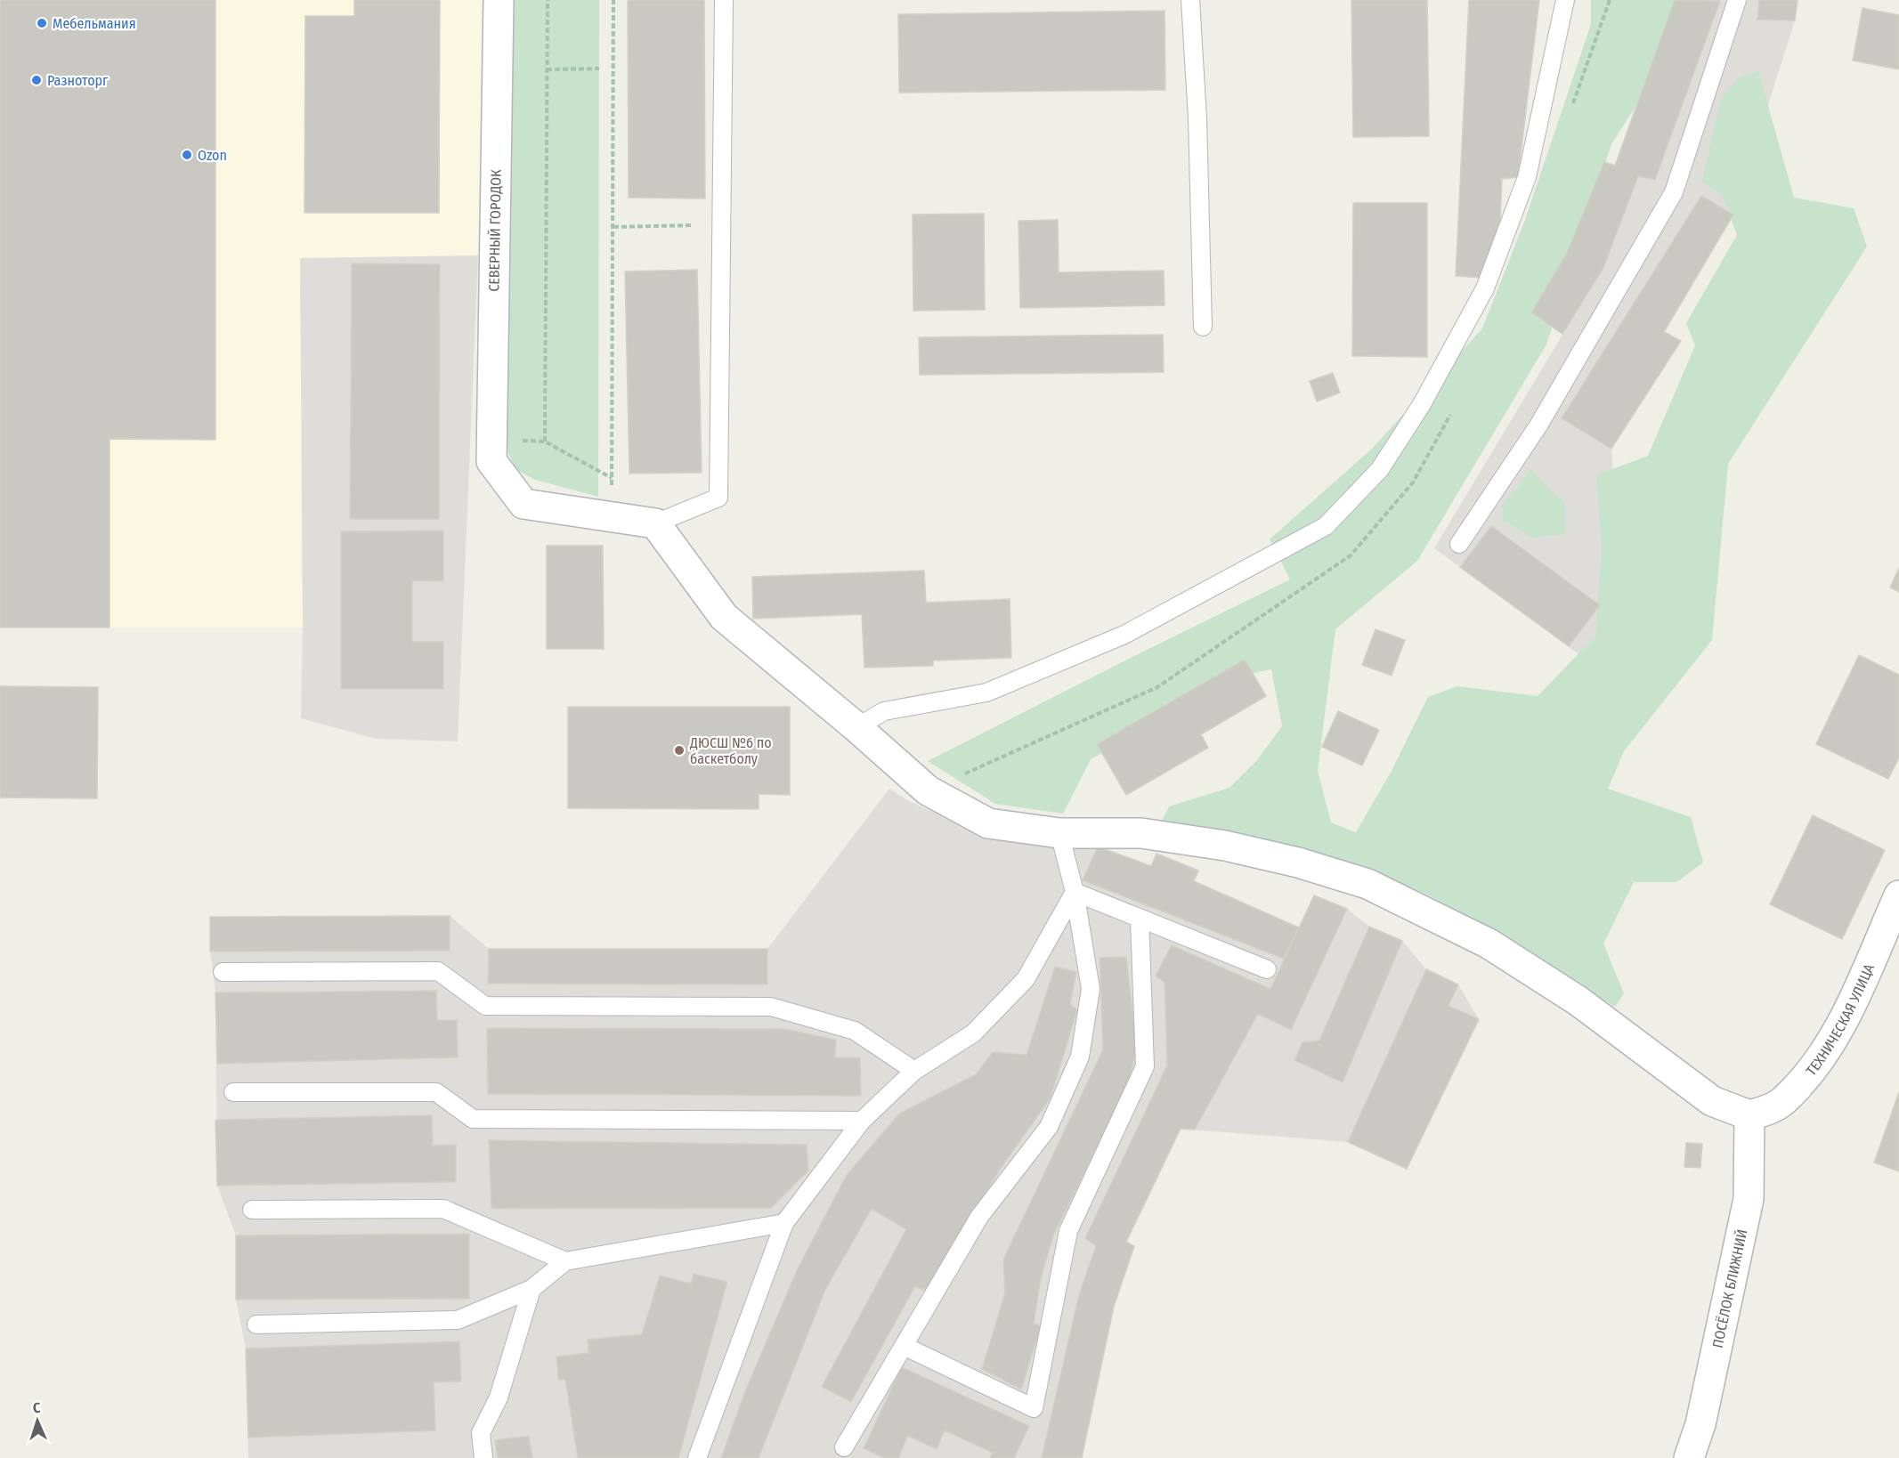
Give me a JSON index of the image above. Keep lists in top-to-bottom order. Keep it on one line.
{"streets":{"street":["СЕВЕРНЫЙ ГОРОДОК","ТЕХНИЧЕСКАЯ УЛИЦА","ПОСЁЛОК БЛИЖНИЙ"]},"crossings":[["ТЕХНИЧЕСКАЯ УЛИЦА","ПОСЁЛОК БЛИЖНИЙ"]],"places":["Мебельмания","Разноторг","Ozon","ДЮСШ №6 по баскетболу"],"north":"top"}
